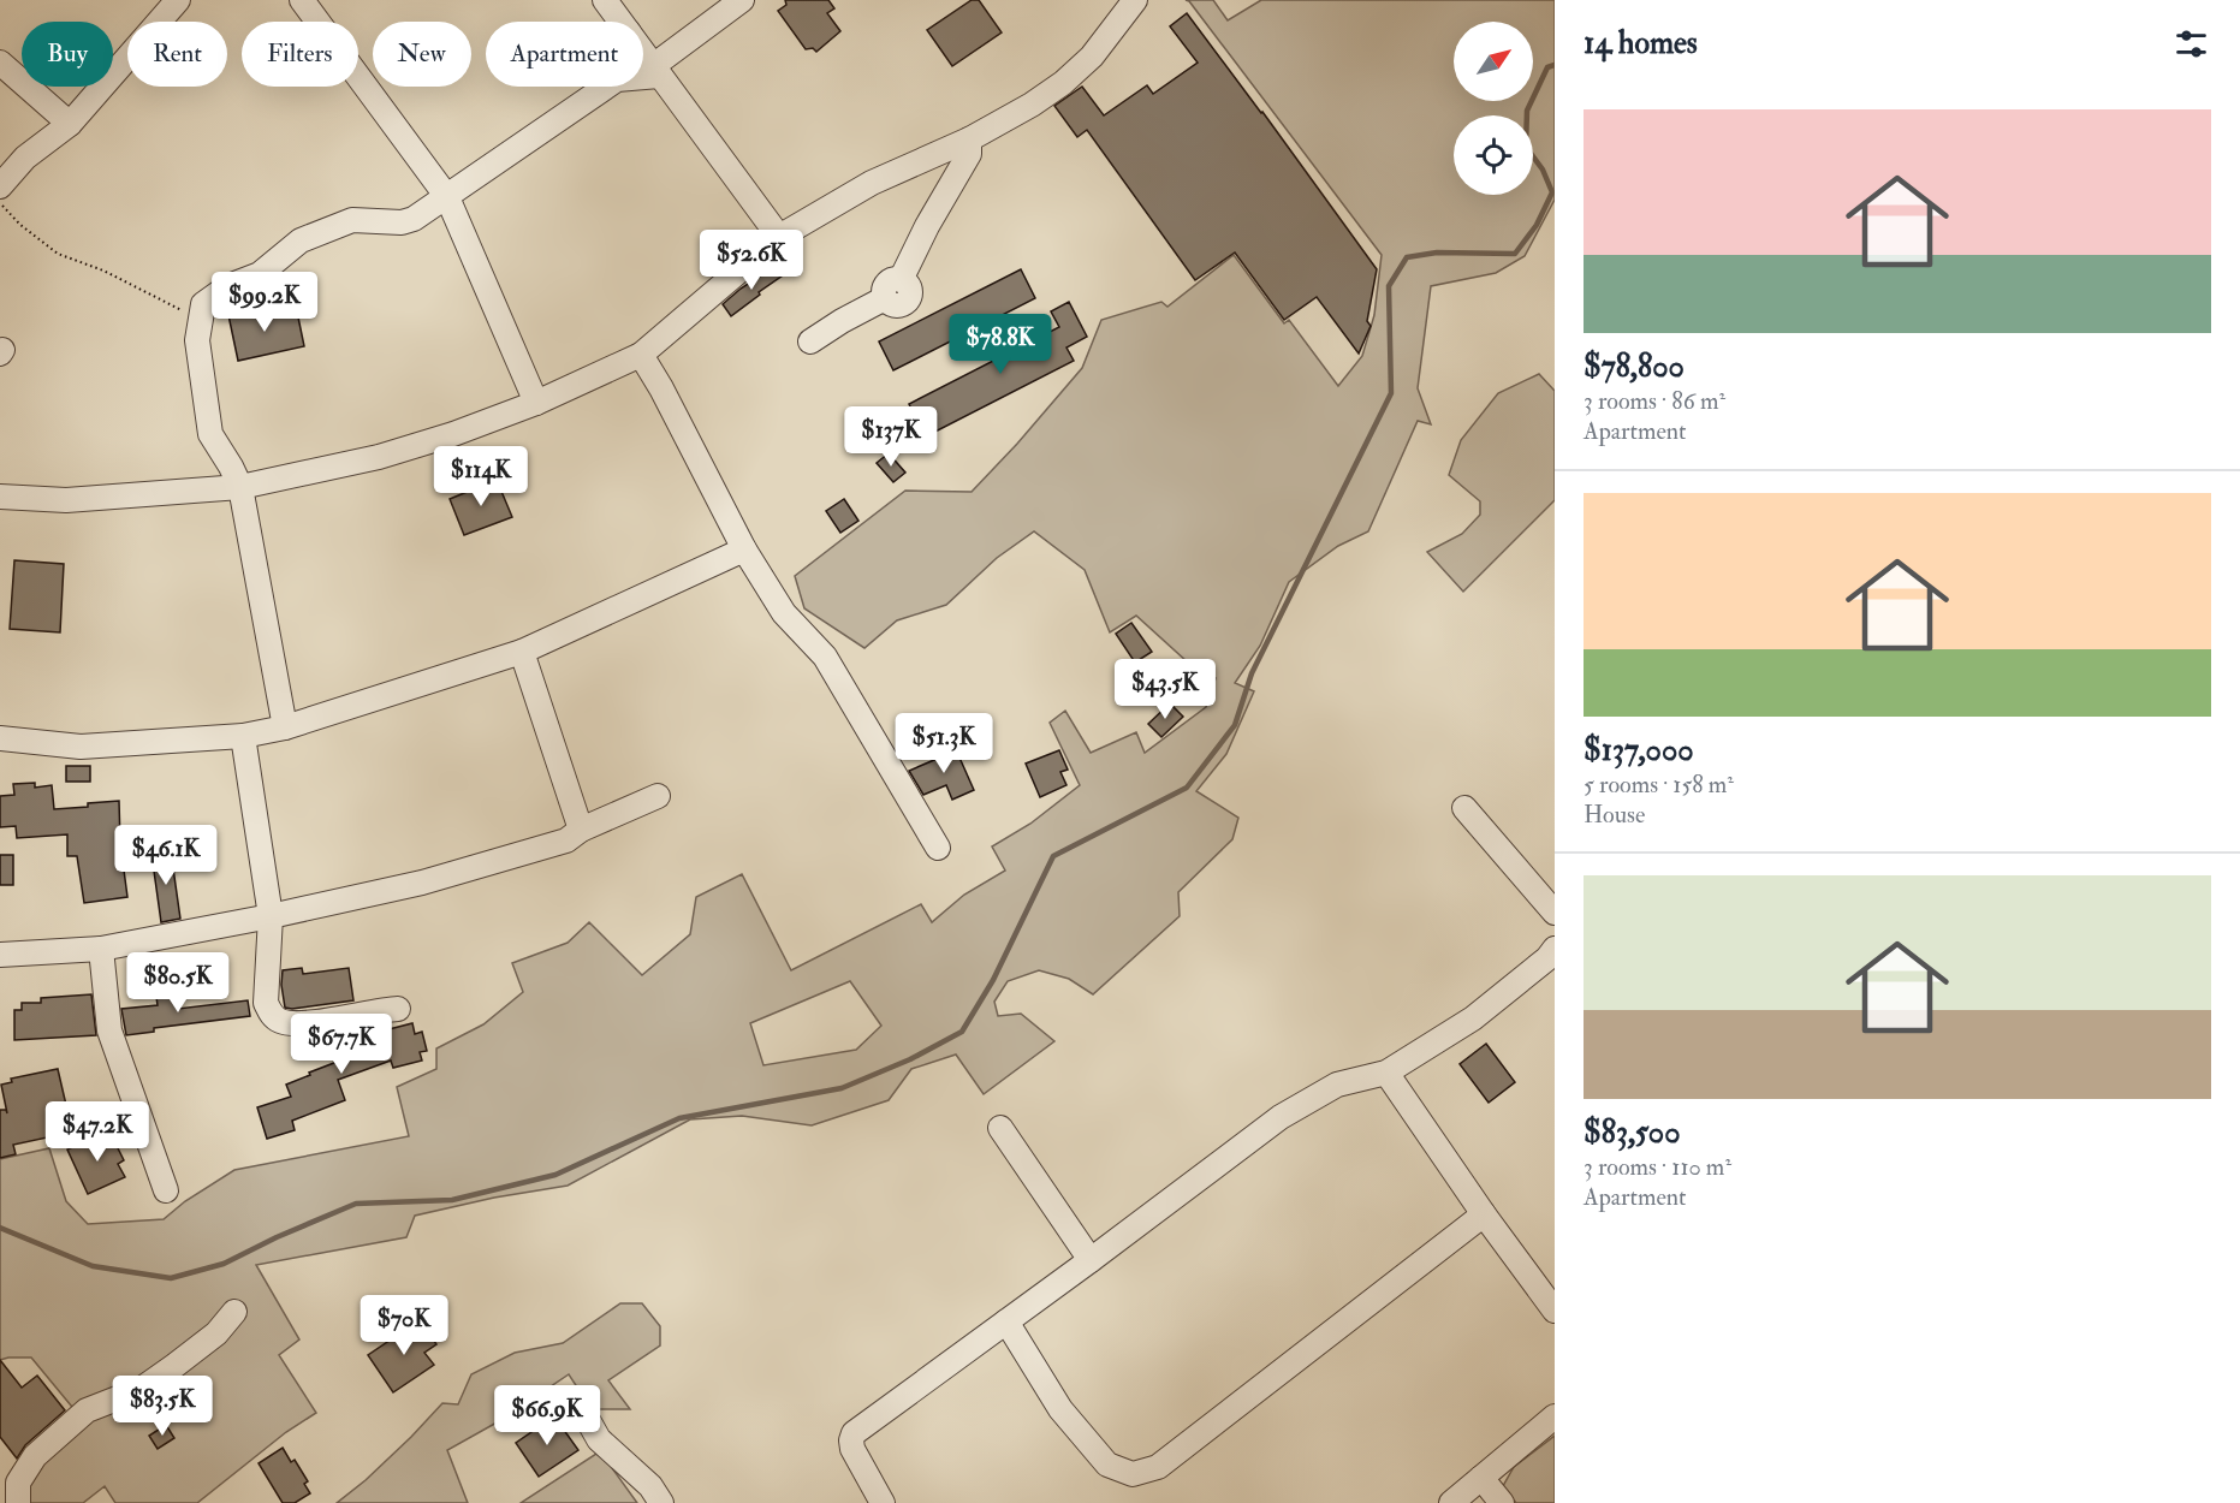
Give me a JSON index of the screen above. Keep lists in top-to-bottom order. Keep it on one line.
{"north":"top right","page":{"heading":"14 homes","chip":["Buy","Rent","Filters","New","Apartment"],"list":[{"name":"$78,800","note":"3 rooms · 86 m² · Apartment"},{"name":"$137,000","note":"5 rooms · 158 m² · House"},{"name":"$83,500","note":"3 rooms · 110 m² · Apartment"}],"price":["$52.6K","$99.2K","$78.8K","$137K","$114K","$43.5K","$51.3K","$46.1K","$80.5K","$67.7K","$47.2K","$70K","$83.5K","$66.9K"]}}
